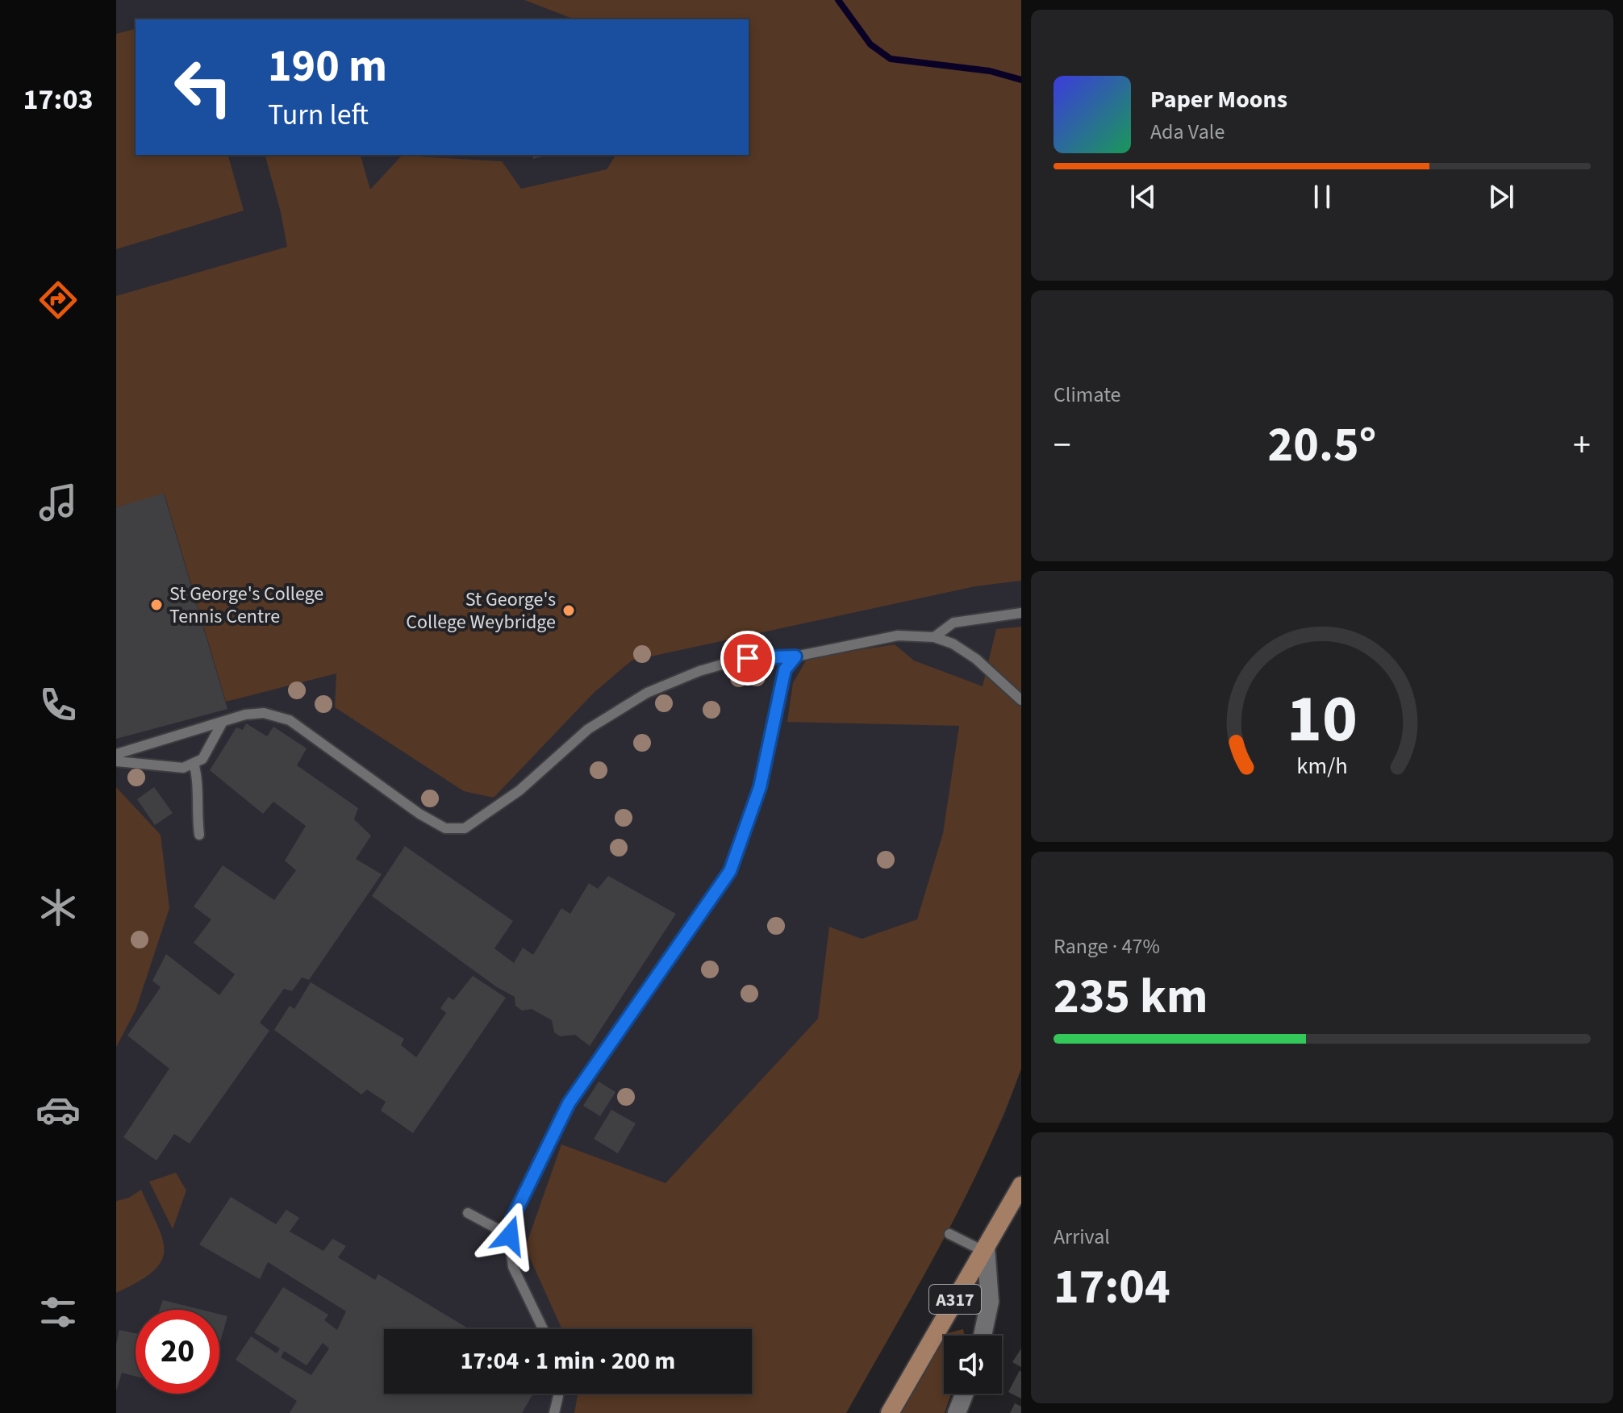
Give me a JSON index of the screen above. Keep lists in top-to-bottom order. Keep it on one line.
{"streets":{"main road":["A317"]},"places":["St George's College Tennis Centre","St George's College Weybridge"],"page":{"tabs":"17:03","turn":["190 m","Turn left"],"song":["Paper Moons","Ada Vale"],"tile":["Climate",["Range · 47%","235 km"],["Arrival","17:04"]],"heat":["−","20.5°","+"],"limit":"20","trip":"17:04 · 1 min · 200 m","gauge":["10","km/h"]}}
